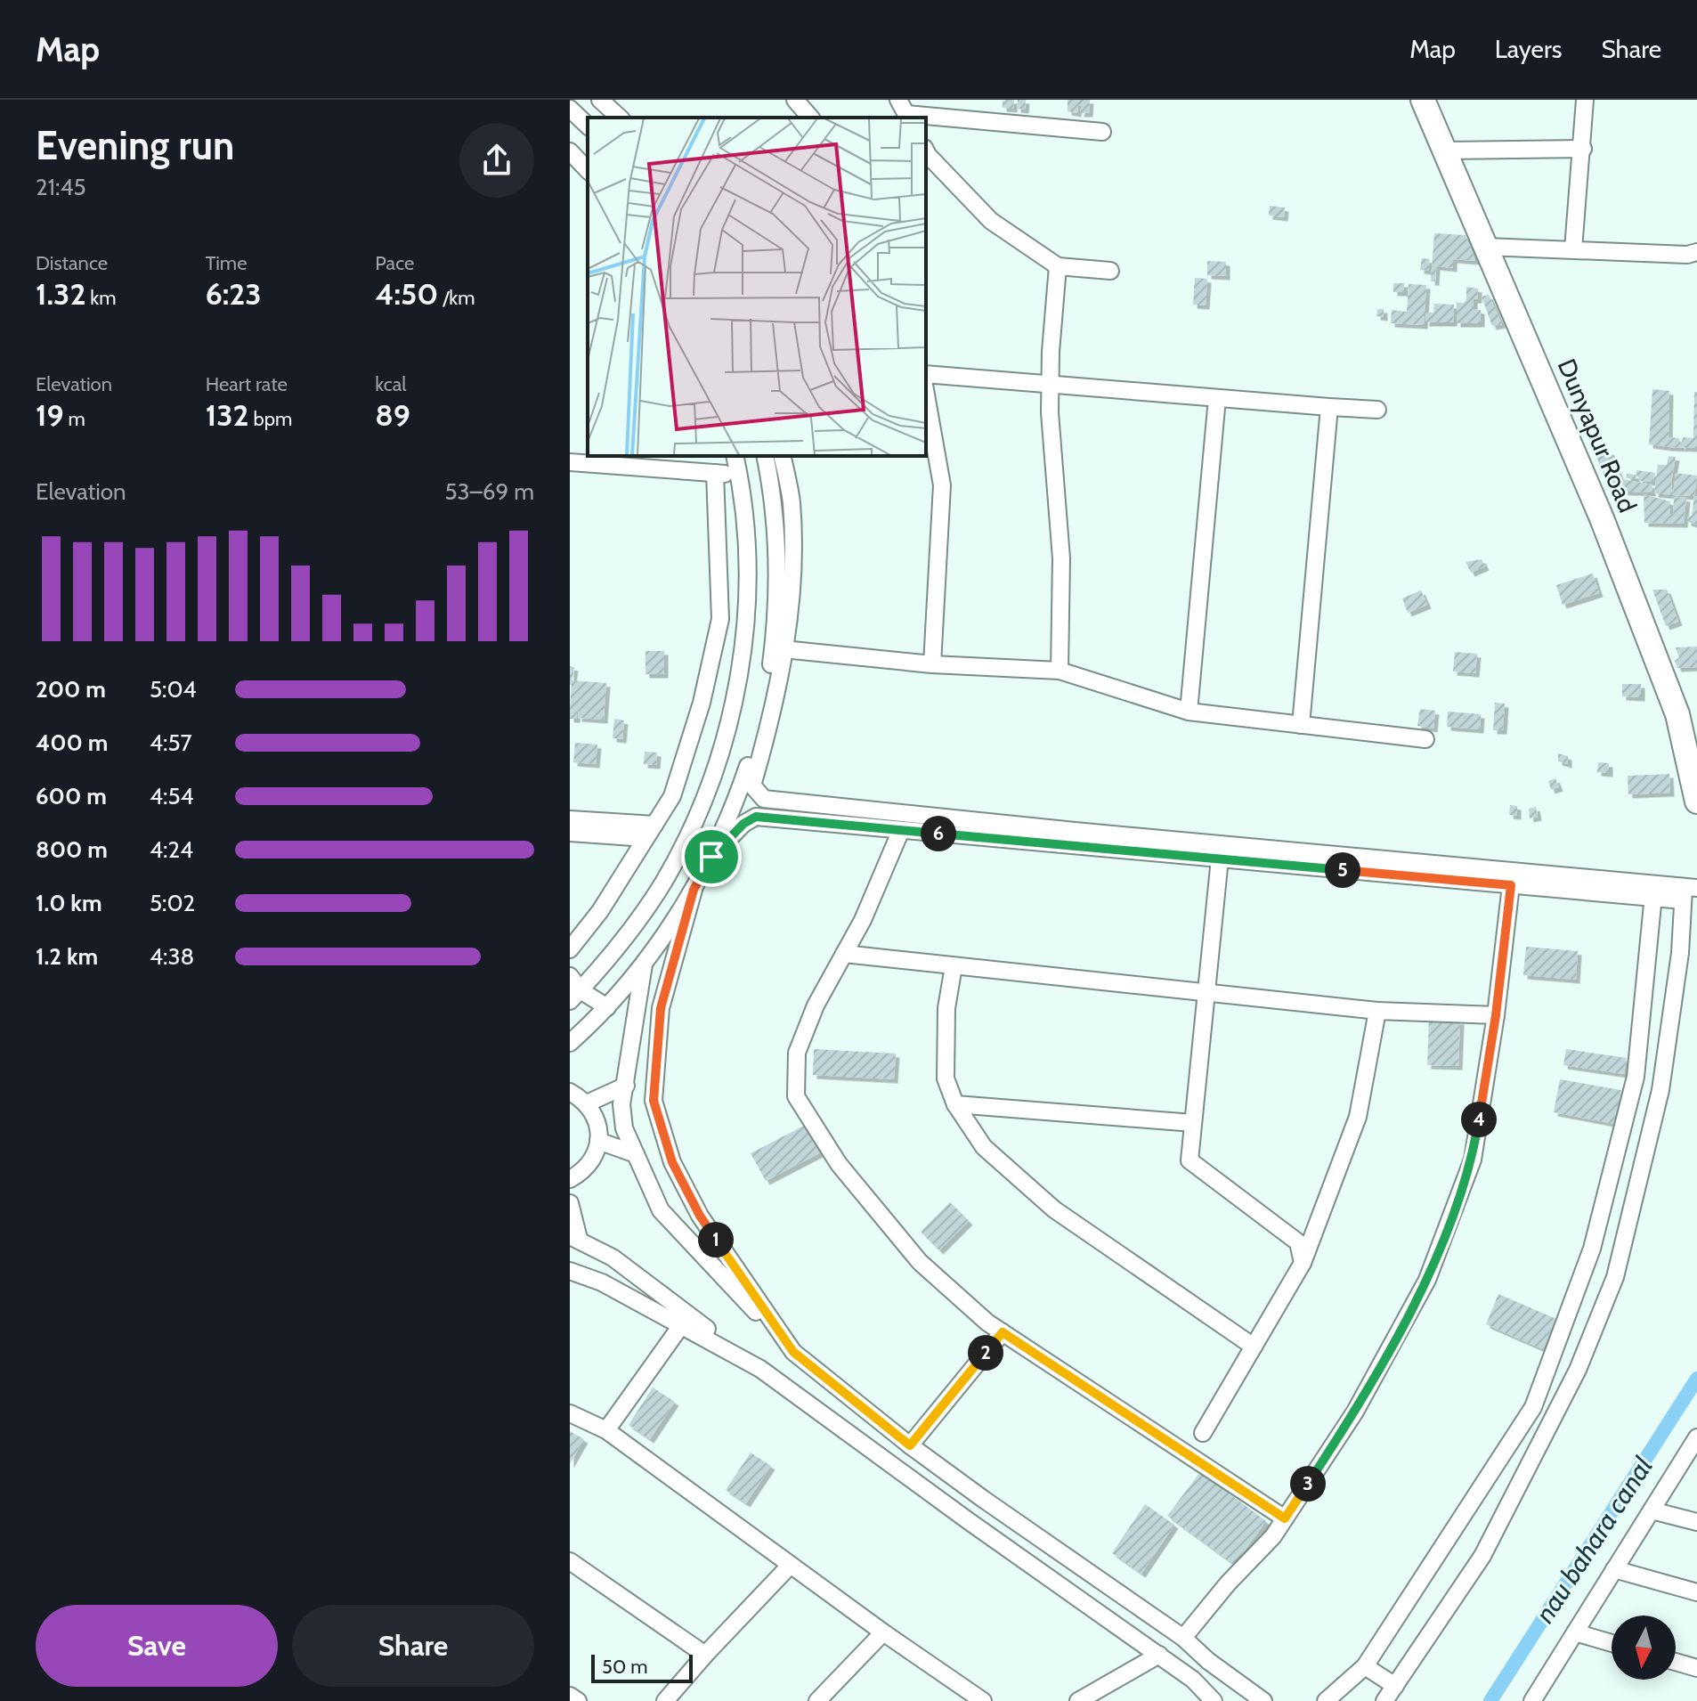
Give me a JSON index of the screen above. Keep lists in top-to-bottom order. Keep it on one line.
{"streets":{"main road":["Dunyapur Road"]},"water":["nau bahara canal"],"scale_bar":"50 m","north":"bottom","page":{"header":"Map","nav":["Map","Layers","Share"],"heading":["Evening run","21:45"],"stats":[["Distance","1.32 km"],["Time","6:23"],["Pace","4:50 /km"],["Elevation","19 m"],["Heart rate","132 bpm"],["kcal","89"]],"chart":["Elevation","53–69 m"],"list":[{"name":"200 m","note":"5:04"},{"name":"400 m","note":"4:57"},{"name":"600 m","note":"4:54"},{"name":"800 m","note":"4:24"},{"name":"1.0 km","note":"5:02"},{"name":"1.2 km","note":"4:38"}],"pins":["6","5","4","1","2","3"],"buttons":["Save","Share"],"scale":"50 m"}}
